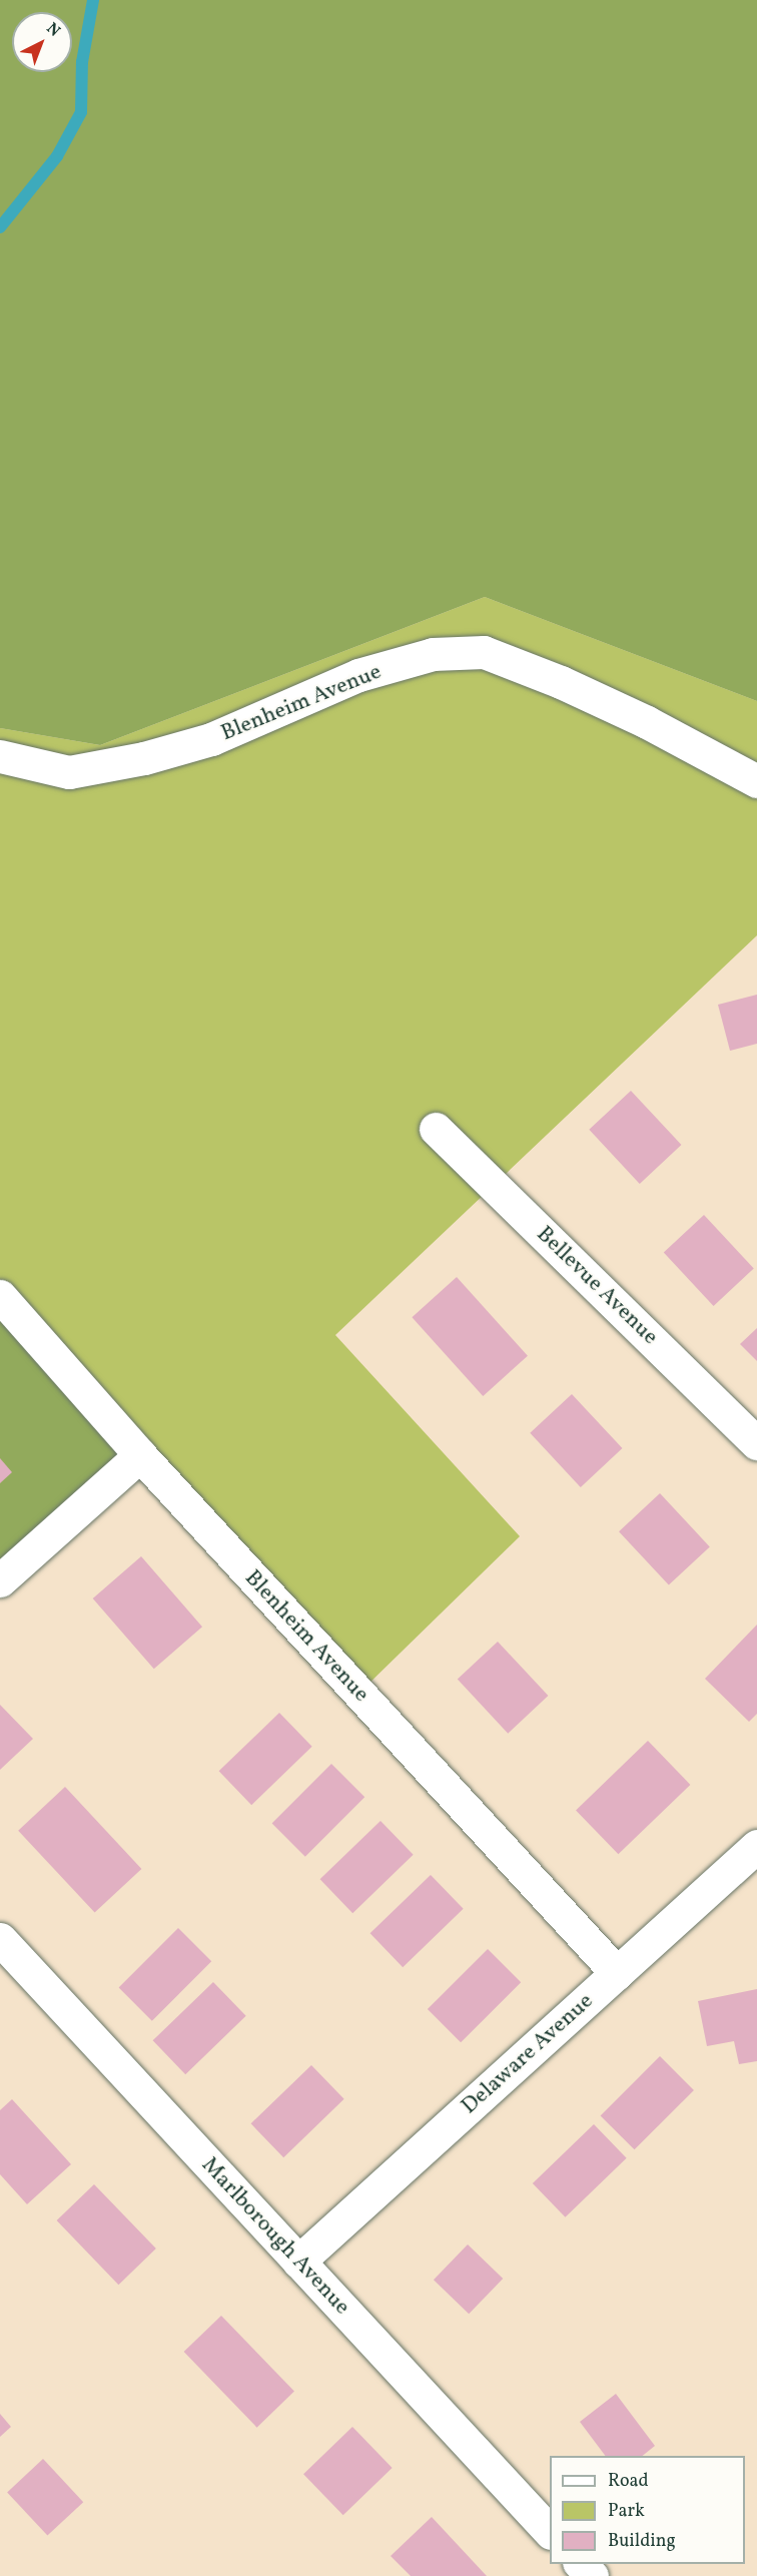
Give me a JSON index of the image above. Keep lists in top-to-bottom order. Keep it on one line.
{"streets":{"street":["Blenheim Avenue","Bellevue Avenue","Delaware Avenue","Marlborough Avenue"]},"crossings":[["Blenheim Avenue","Delaware Avenue"],["Delaware Avenue","Marlborough Avenue"]],"legend":["Road","Park","Building"],"north":"top right"}
